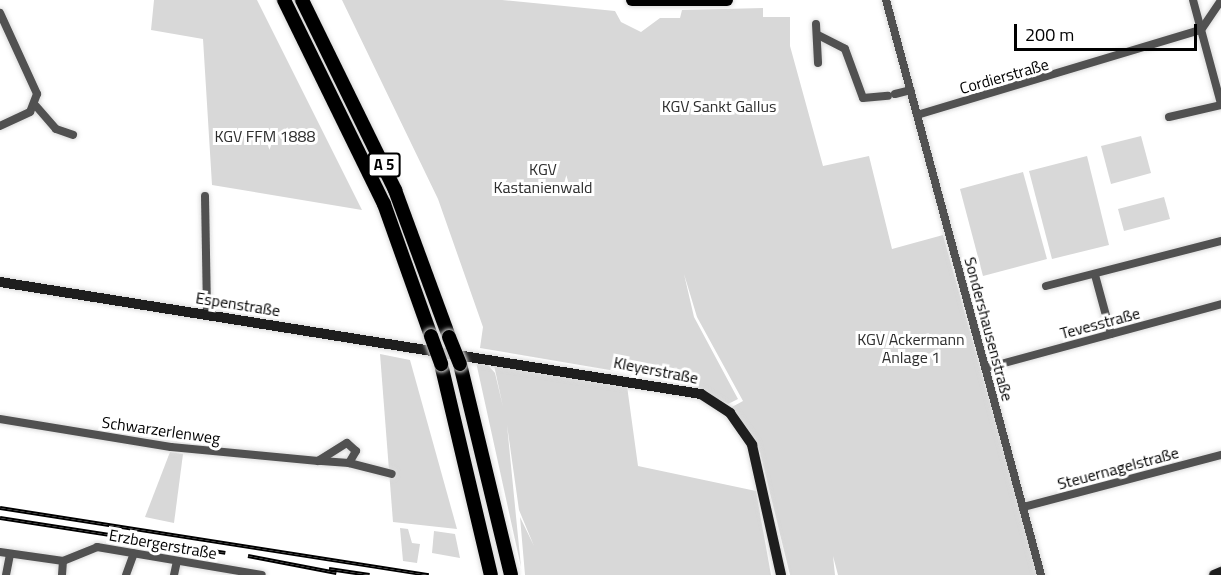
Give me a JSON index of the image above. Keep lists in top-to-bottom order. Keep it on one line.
{"streets":{"highway":["A 5"],"street":["Cordierstraße","Espenstraße","Tevesstraße","Sondershausenstraße","Kleyerstraße","Schwarzerlenweg","Steuernagelstraße","Erzbergerstraße"]},"crossings":[["Cordierstraße","Sondershausenstraße"],["A 5","Espenstraße"],["A 5","Kleyerstraße"],["Espenstraße","Kleyerstraße"],["Tevesstraße","Sondershausenstraße"],["Sondershausenstraße","Steuernagelstraße"]],"parks":["KGV Sankt Gallus","KGV FFM 1888","KGV Kastanienwald","KGV Ackermann Anlage 1"],"scale_bar":"200 m"}
